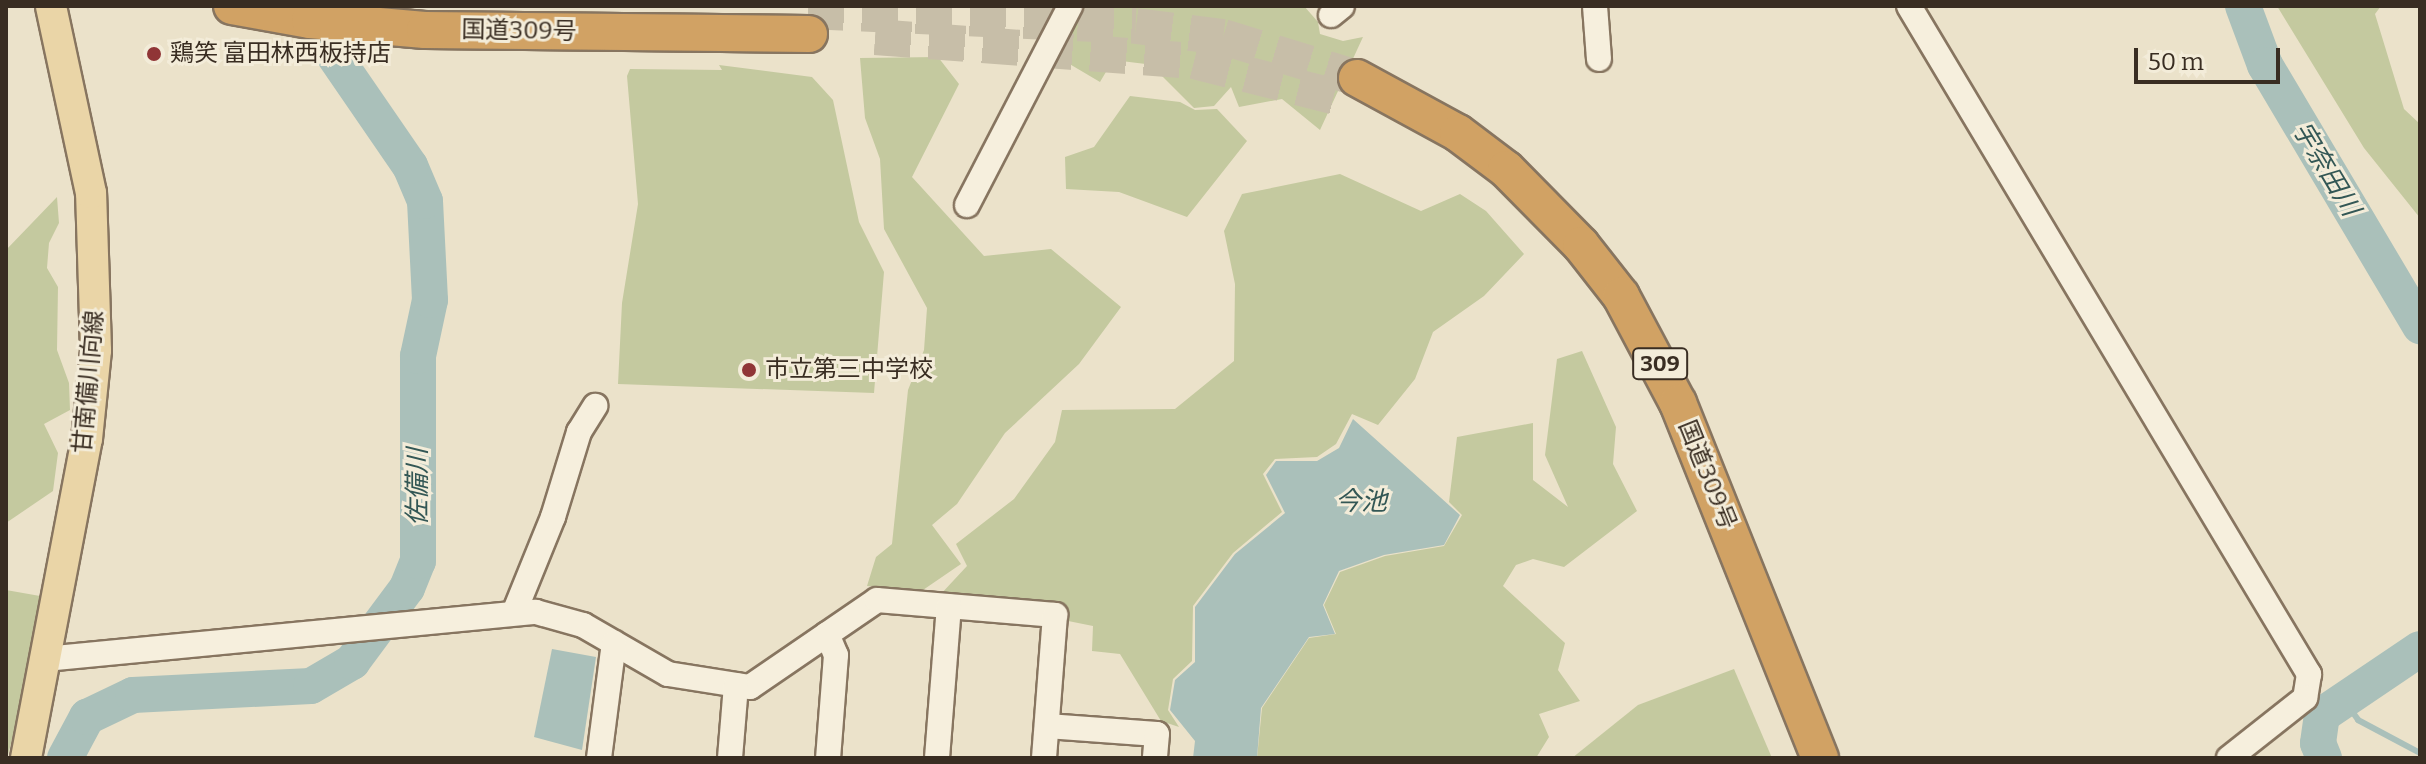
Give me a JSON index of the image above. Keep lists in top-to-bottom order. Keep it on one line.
{"streets":{"highway":["国道309号","309"],"main road":["甘南備川向線"]},"water":["宇奈田川","佐備川","今池"],"places":["鶏笑 富田林西板持店","市立第三中学校"],"scale_bar":"50 m"}
